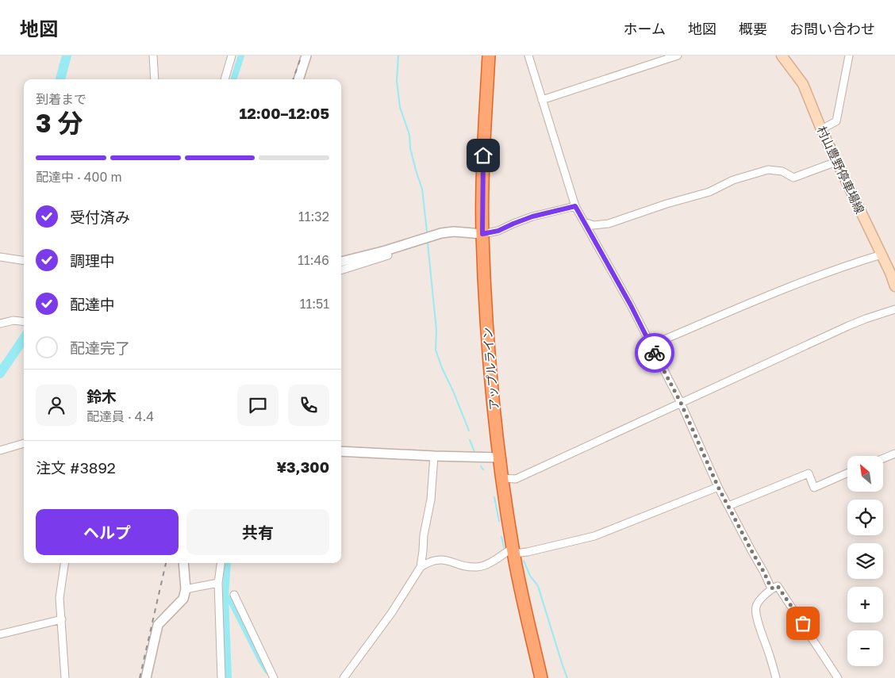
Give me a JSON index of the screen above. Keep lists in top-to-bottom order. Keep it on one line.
{"streets":{"highway":["アップルライン"],"main road":["村山豊野停車場線"]},"north":"top left","page":{"header":"地図","nav":["ホーム","地図","概要","お問い合わせ"],"heading":["3 分","到着まで","12:00–12:05"],"panel":["鈴木","配達員 · 4.4","注文 #3892","¥3,300"],"bar":"配達中 · 400 m","list":[["受付済み","11:32"],["調理中","11:46"],["配達中","11:51"],"配達完了"],"map_buttons":["+","−"],"buttons":["ヘルプ","共有"]}}
